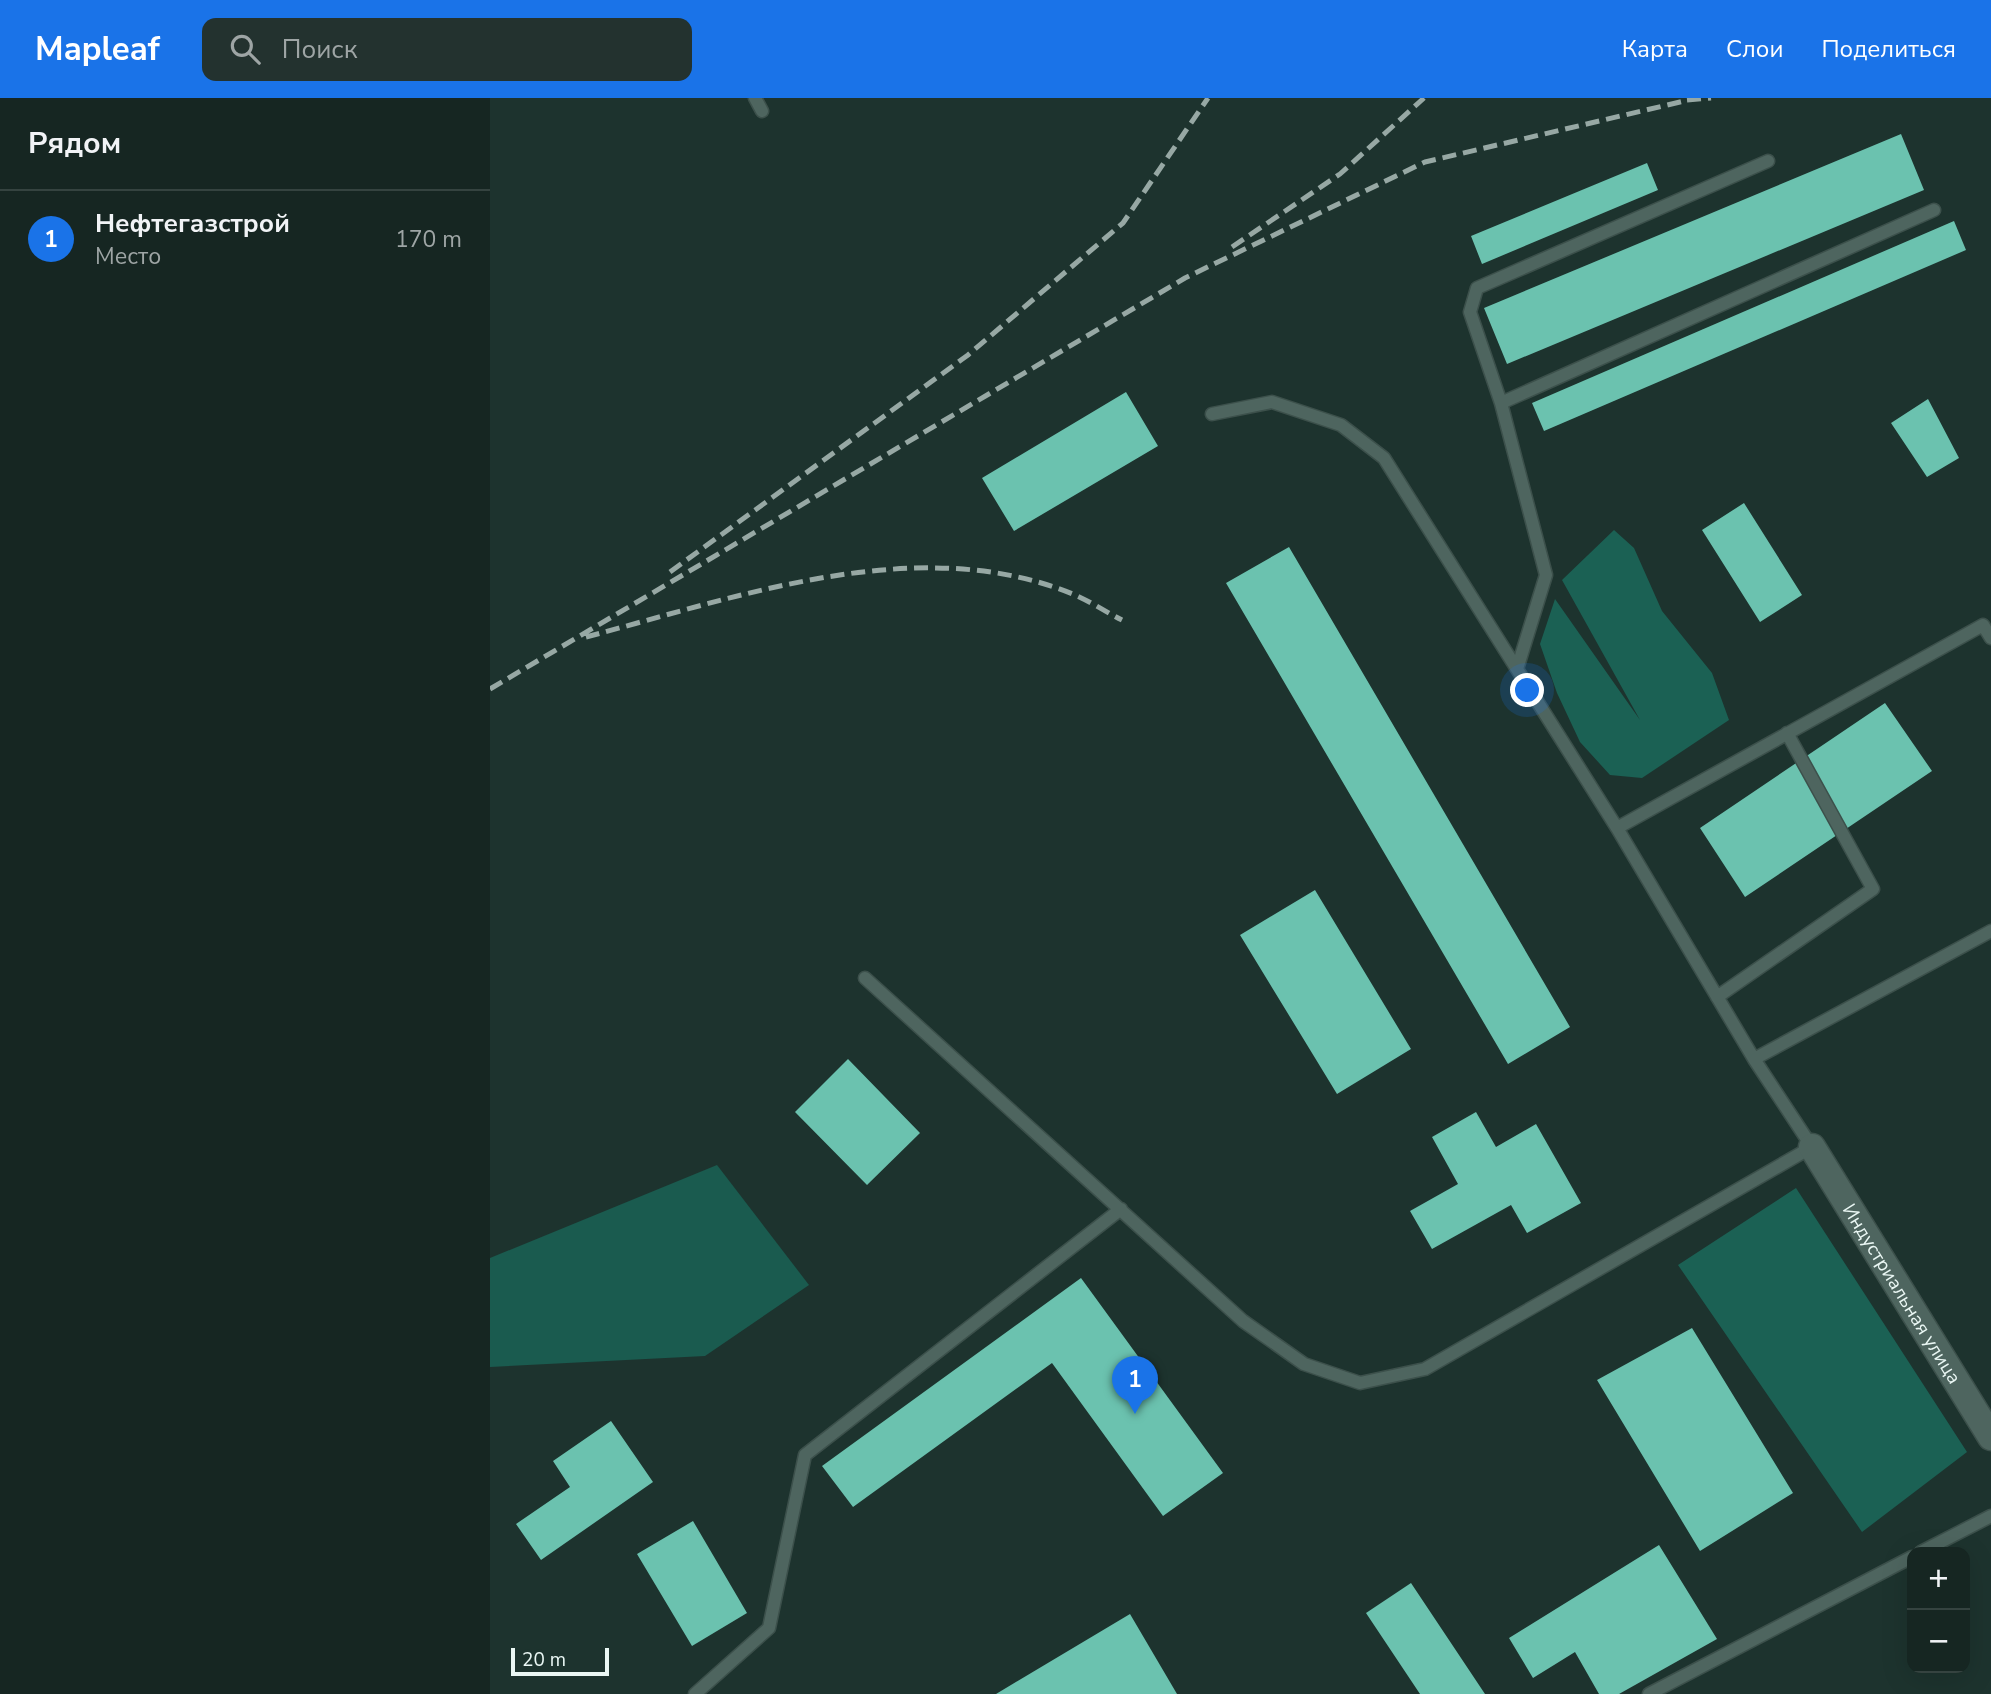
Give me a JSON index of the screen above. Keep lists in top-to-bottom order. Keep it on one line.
{"streets":{"street":["Индустриальная улица"]},"scale_bar":"20 m","page":{"header":"Mapleaf","search":"Поиск","nav":["Карта","Слои","Поделиться"],"heading":"Рядом","list":[{"mark":"1","name":"Нефтегазстрой","note":"Место","value":"170 m"}],"pins":"1","map_buttons":["+","−"],"scale":"20 m"}}
